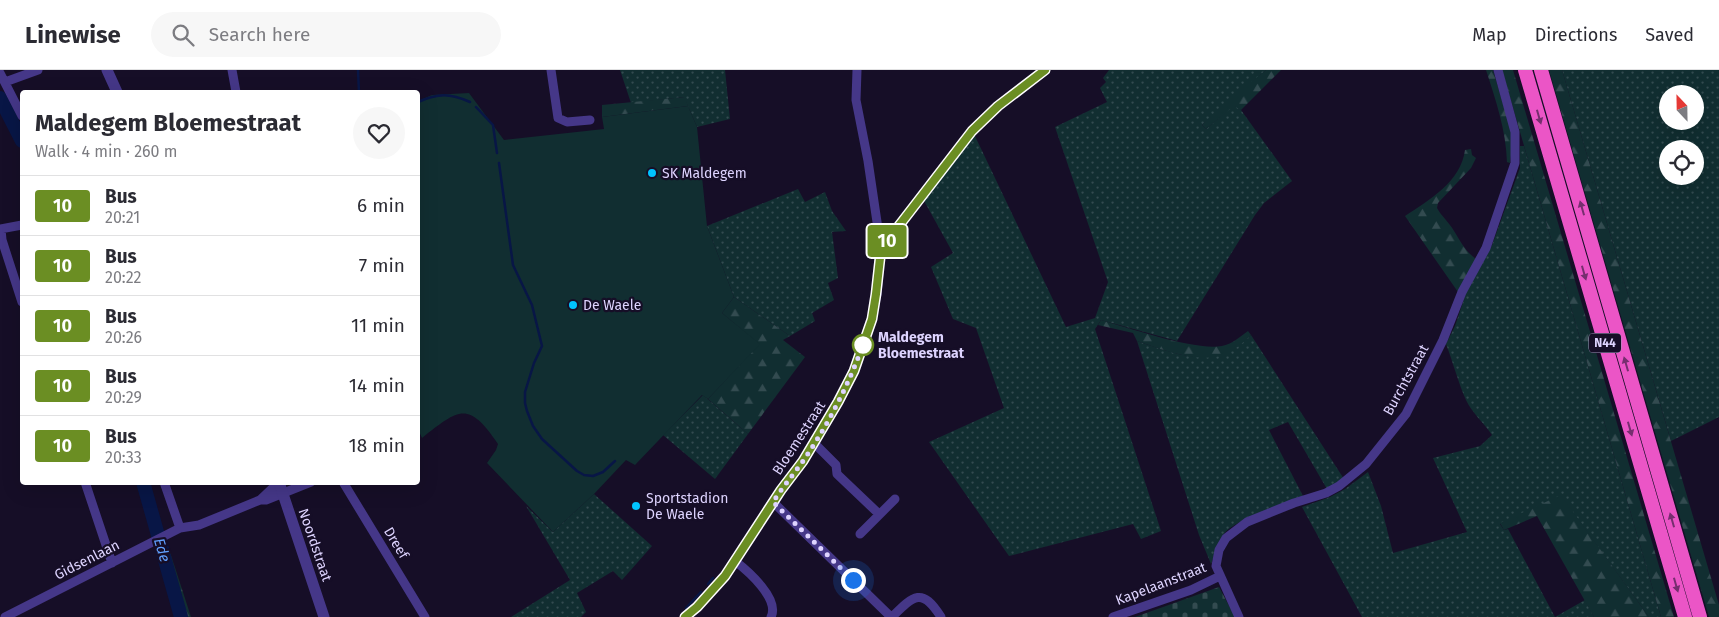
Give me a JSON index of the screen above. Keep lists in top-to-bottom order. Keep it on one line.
{"streets":{"highway":["N44"],"street":["Burchtstraat","Bloemestraat","Dreef","Noordstraat","Gidsenlaan","Kapelaanstraat"]},"crossings":[["Burchtstraat","Kapelaanstraat"],["Noordstraat","Gidsenlaan"]],"water":["Ede"],"places":["SK Maldegem","De Waele","Maldegem Bloemestraat","Sportstadion De Waele"],"lines":["bus line 10"],"north":"top","page":{"header":"Linewise","search":"Search here","nav":["Map","Directions","Saved"],"on_map":"10","heading":["Maldegem Bloemestraat","Walk · 4 min · 260 m"],"list":[{"mark":"10","name":"Bus","note":"20:21","value":"6 min"},{"mark":"10","name":"Bus","note":"20:22","value":"7 min"},{"mark":"10","name":"Bus","note":"20:26","value":"11 min"},{"mark":"10","name":"Bus","note":"20:29","value":"14 min"},{"mark":"10","name":"Bus","note":"20:33","value":"18 min"}]}}
